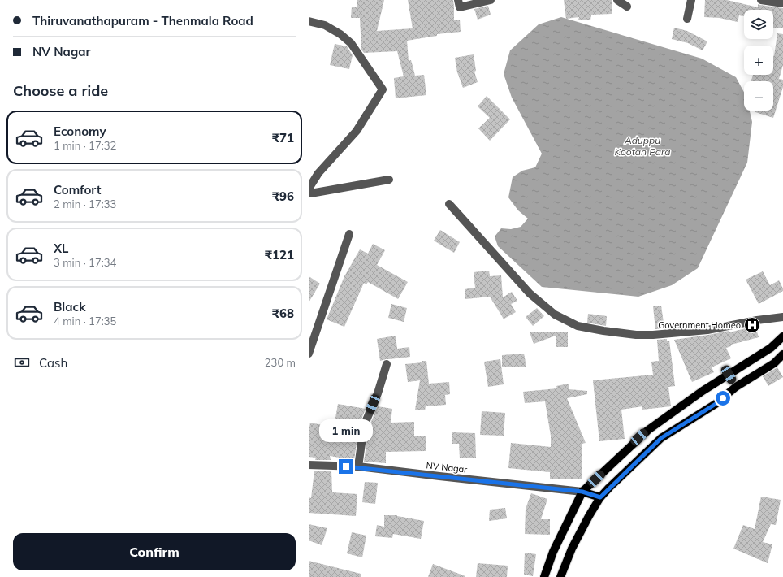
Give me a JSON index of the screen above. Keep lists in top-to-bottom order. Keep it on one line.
{"streets":{"street":["NV Nagar"]},"water":["Aduppu Kootan Para"],"places":{"hospital":["Government Homeo"]},"page":{"banner":["Thiruvanathapuram - Thenmala Road","NV Nagar"],"map_buttons":["+","−"],"heading":"Choose a ride","list":[{"name":"Economy","note":"1 min · 17:32","value":"₹71"},{"name":"Comfort","note":"2 min · 17:33","value":"₹96"},{"name":"XL","note":"3 min · 17:34","value":"₹121"},{"name":"Black","note":"4 min · 17:35","value":"₹68"}],"pay":["Cash","230 m"],"bubble":"1 min","buttons":"Confirm"}}
